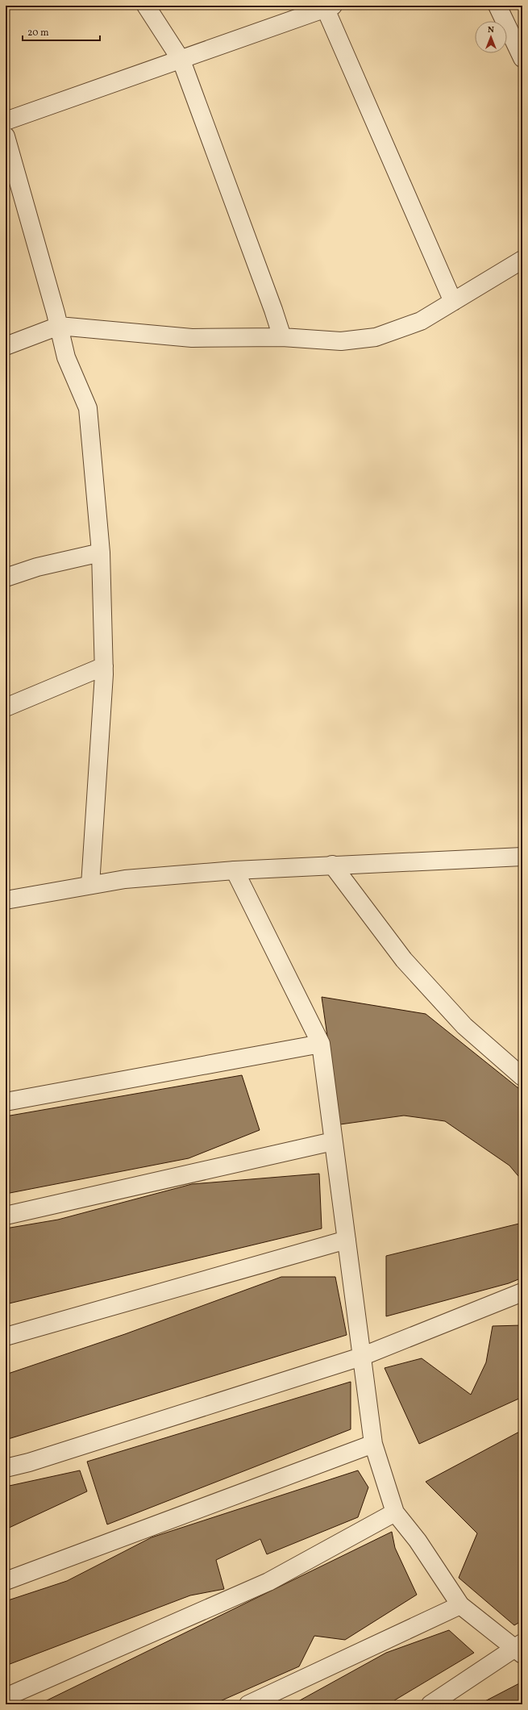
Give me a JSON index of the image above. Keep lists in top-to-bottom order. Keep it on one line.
{"scale_bar":"20 m","north":"top"}
